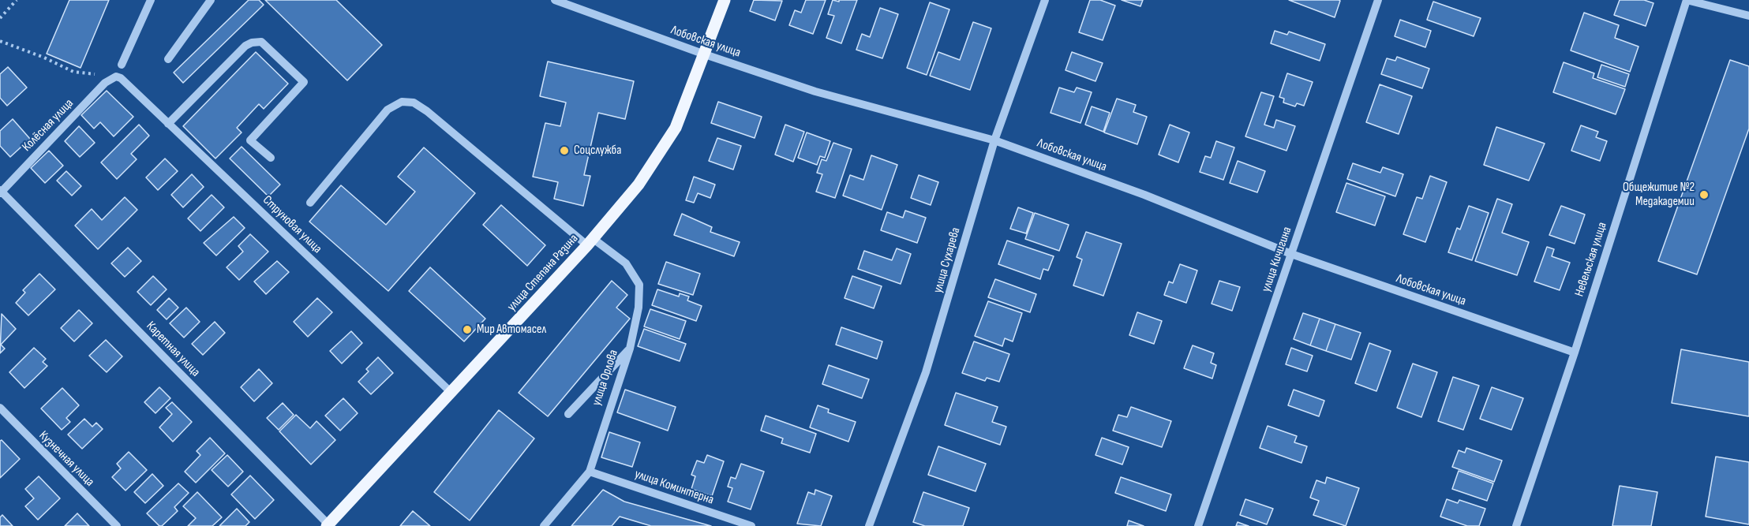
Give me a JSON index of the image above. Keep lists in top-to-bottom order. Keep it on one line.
{"streets":{"main road":["улица Степана Разина"],"street":["Лобовская улица","Колёсная улица","Струновая улица","улица Кичигина","Невельская улица","улица Сухарева","Каретная улица","улица Орлова","Кузнечная улица","улица Коминтерна"]},"crossings":[["Лобовская улица","улица Кичигина"],["Лобовская улица","Невельская улица"],["Лобовская улица","улица Сухарева"],["Лобовская улица","улица Степана Разина"],["Колёсная улица","Струновая улица"],["Колёсная улица","Каретная улица"],["Струновая улица","улица Степана Разина"],["улица Степана Разина","Каретная улица"],["улица Степана Разина","улица Орлова"],["улица Орлова","улица Коминтерна"]],"places":["Соцслужба","Общежитие №2 Медакадемии","Мир Автомасел"]}
